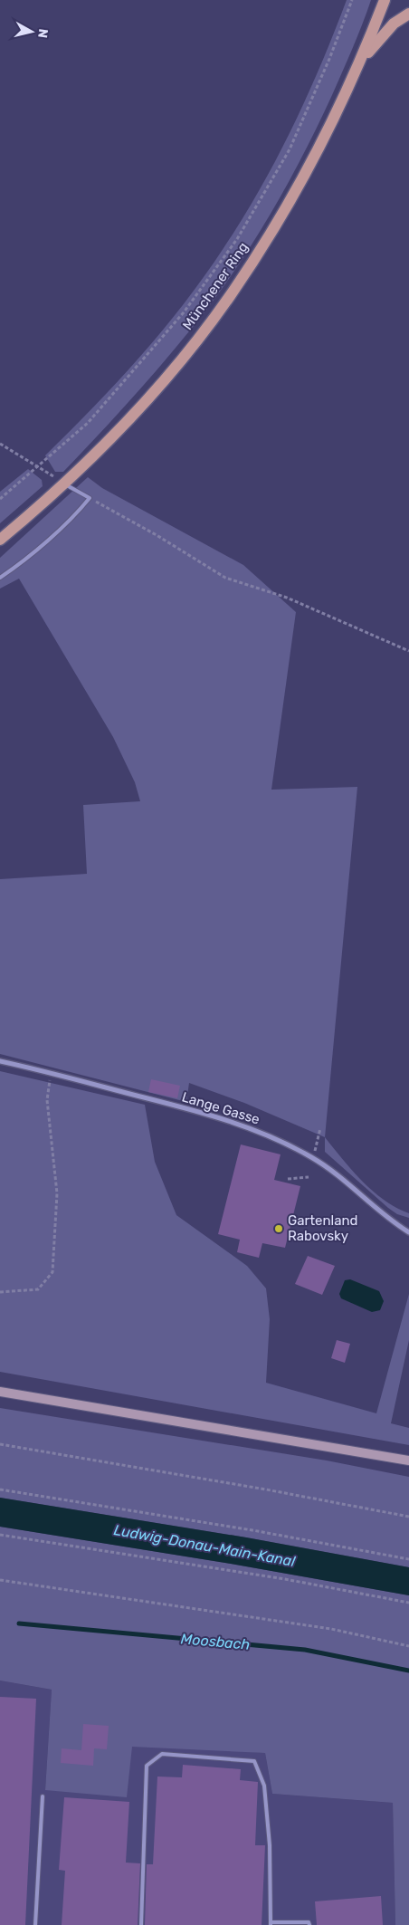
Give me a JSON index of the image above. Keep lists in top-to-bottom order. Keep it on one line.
{"streets":{"main road":["Münchener Ring"],"street":["Lange Gasse"]},"water":["Ludwig-Donau-Main-Kanal","Moosbach"],"places":["Gartenland Rabovsky"],"north":"right"}
